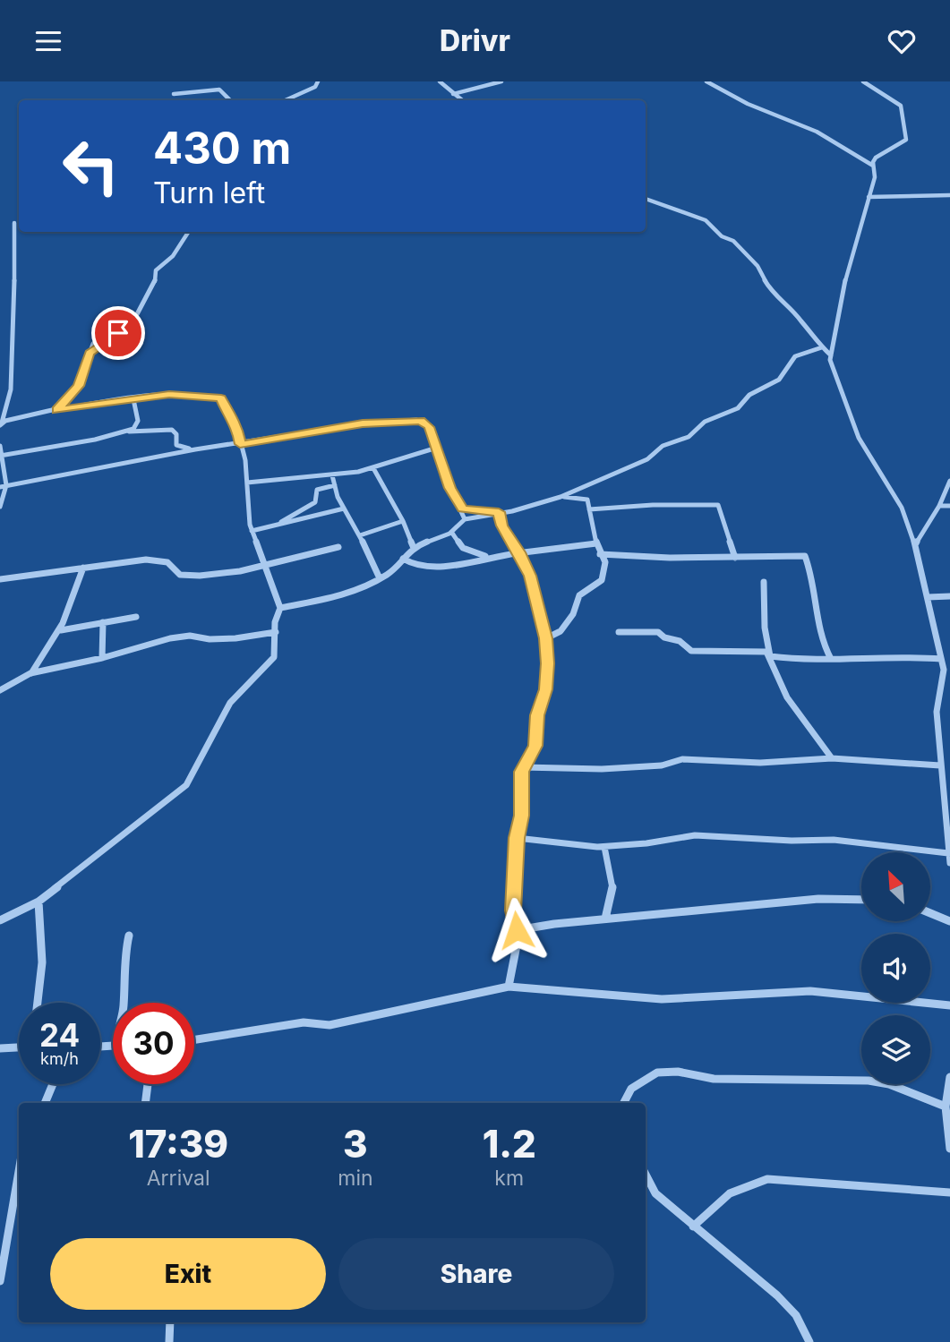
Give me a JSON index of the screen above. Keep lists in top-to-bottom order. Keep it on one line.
{"north":"top left","page":{"header":"Drivr","turn":["430 m","Turn left"],"speed":"24 km/h","limit":"30","eta":["17:39","Arrival","3","min","1.2","km"],"buttons":["Exit","Share"]}}
